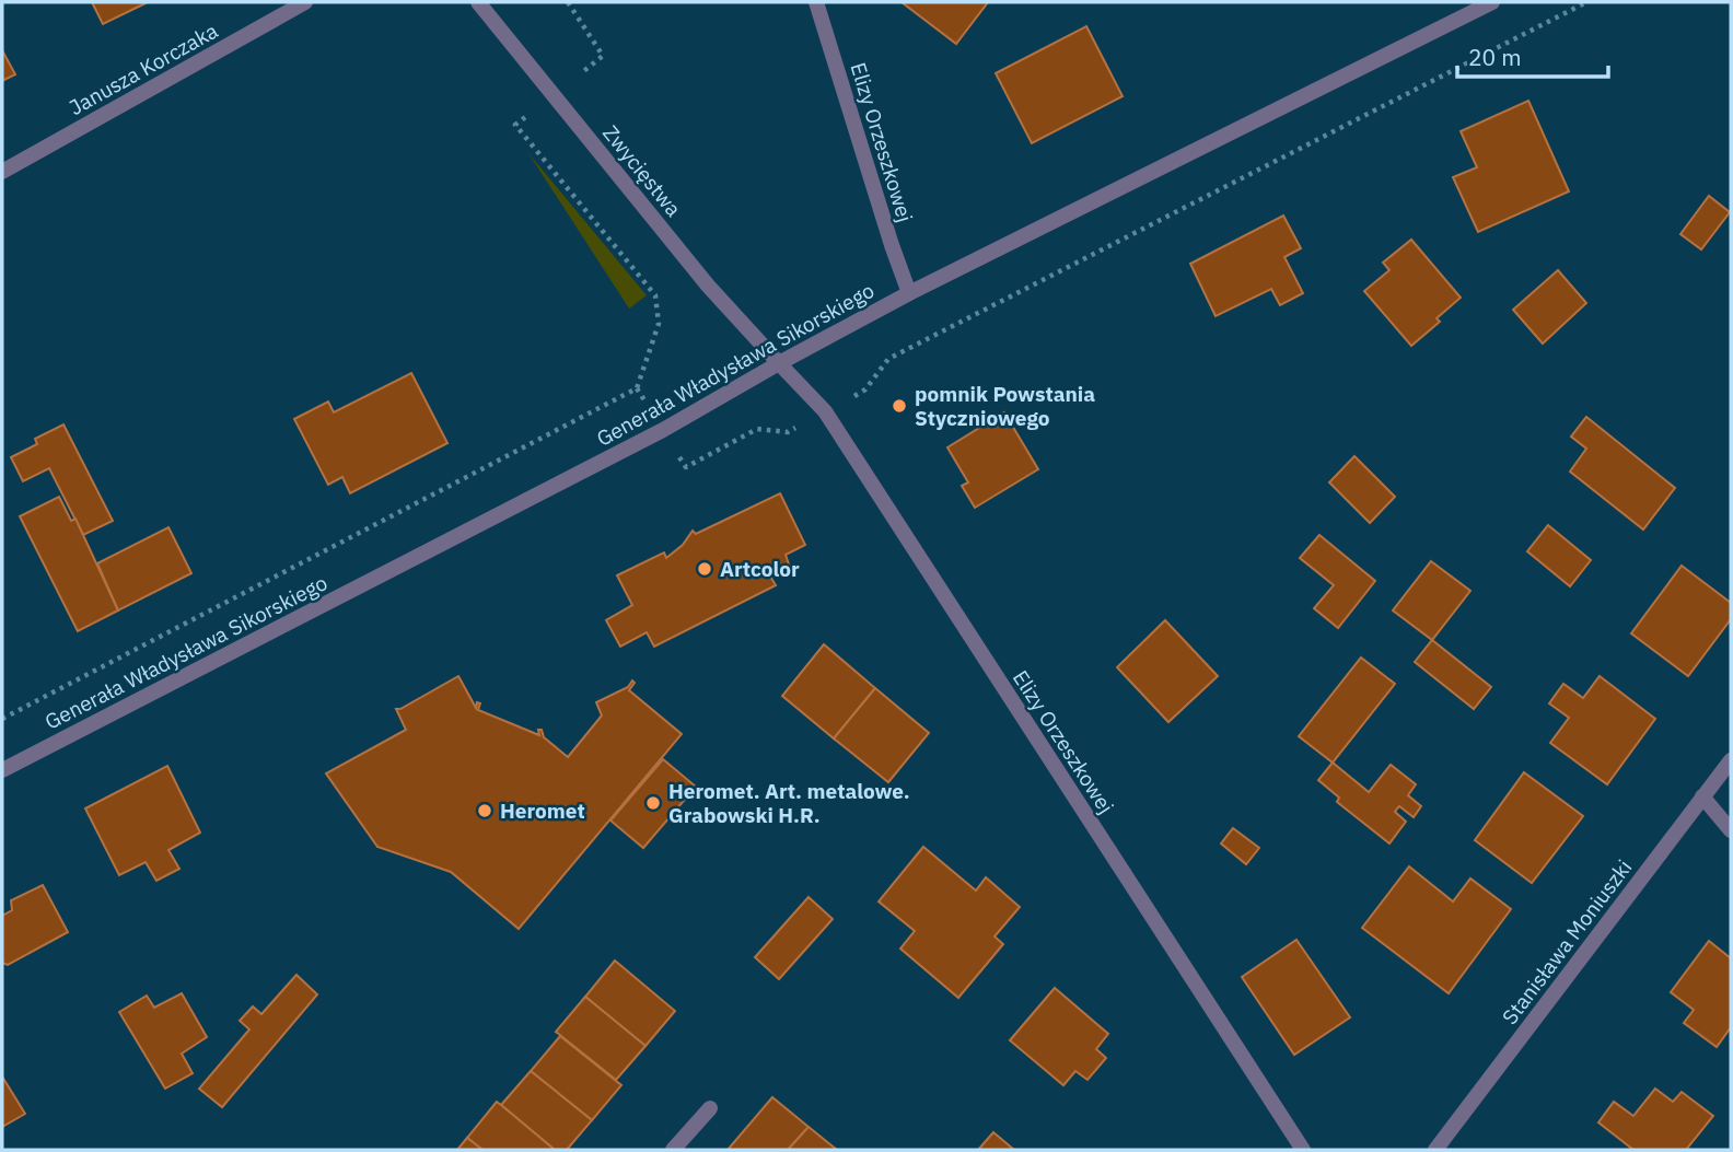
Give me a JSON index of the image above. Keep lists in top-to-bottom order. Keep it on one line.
{"streets":{"street":["Janusza Korczaka","Elizy Orzeszkowej","Zwycięstwa","Generała Władysława Sikorskiego","Stanisława Moniuszki"]},"crossings":[["Elizy Orzeszkowej","Zwycięstwa"],["Elizy Orzeszkowej","Generała Władysława Sikorskiego"],["Zwycięstwa","Generała Władysława Sikorskiego"]],"places":["pomnik Powstania Styczniowego","Artcolor","Heromet. Art. metalowe. Grabowski H.R.","Heromet"],"scale_bar":"20 m"}
